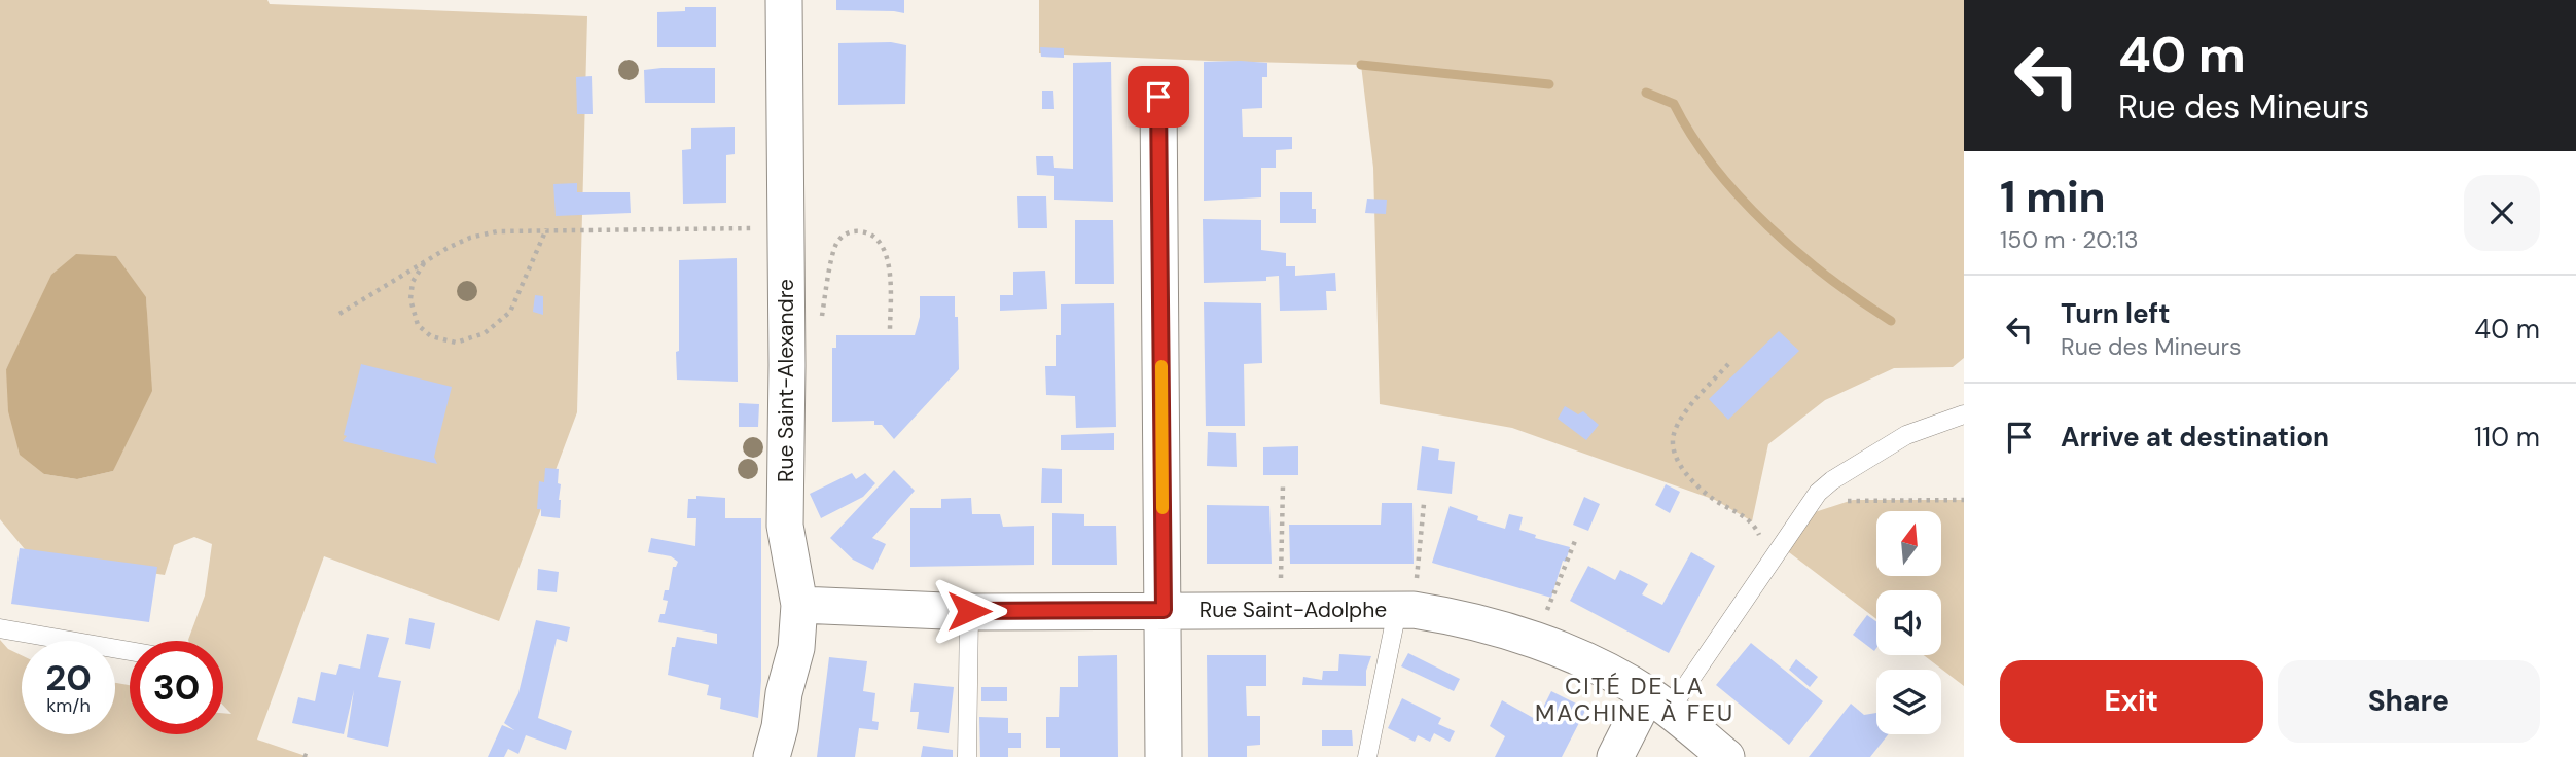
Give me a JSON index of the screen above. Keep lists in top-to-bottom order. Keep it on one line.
{"streets":{"street":["Rue Saint-Alexandre","Rue Saint-Adolphe"]},"crossings":[["Rue Saint-Alexandre","Rue Saint-Adolphe"]],"districts":["CITÉ DE LA MACHINE À FEU"],"north":"top","page":{"turn":["40 m","Rue des Mineurs"],"heading":["1 min","150 m · 20:13"],"list":[{"name":"Turn left","note":"Rue des Mineurs","value":"40 m"},{"name":"Arrive at destination","value":"110 m"}],"speed":"20 km/h","limit":"30","buttons":["Exit","Share"]}}
